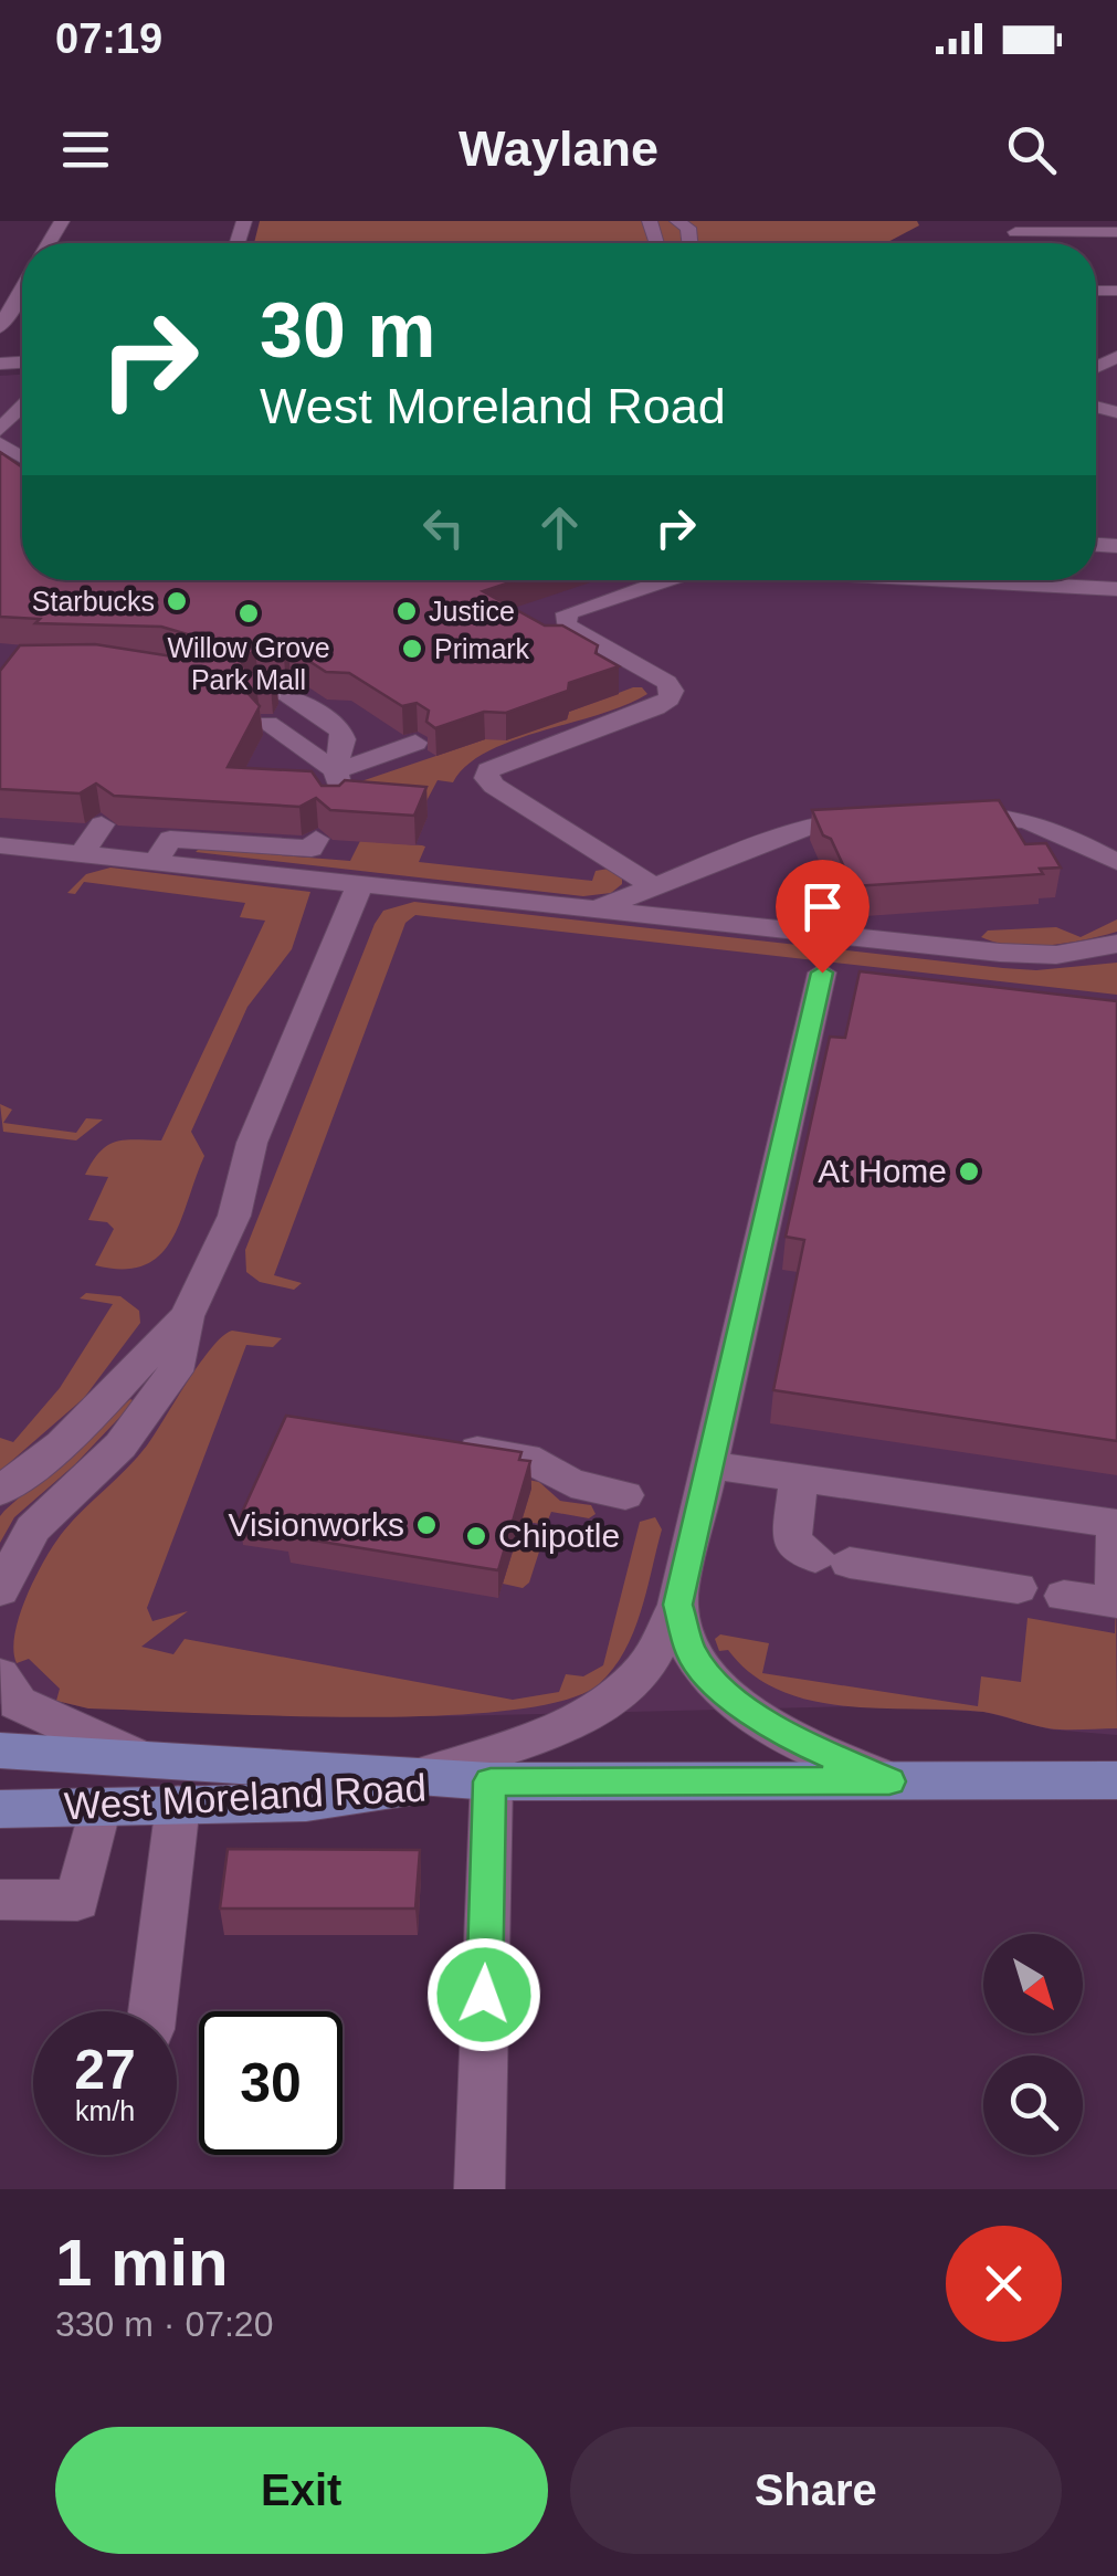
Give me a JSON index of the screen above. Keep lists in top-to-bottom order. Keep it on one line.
{"streets":{"main road":["West Moreland Road"]},"places":["Starbucks","Justice","Willow Grove Park Mall","Primark","At Home","Visionworks","Chipotle"],"north":"bottom right","page":{"status":"07:19","header":"Waylane","turn":["30 m","West Moreland Road"],"speed":"27 km/h","limit":"30","heading":["1 min","330 m · 07:20"],"buttons":["Exit","Share"]}}
